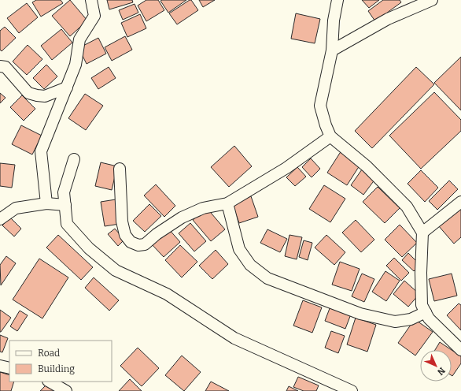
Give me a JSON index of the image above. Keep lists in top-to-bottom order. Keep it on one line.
{"legend":["Road","Building"],"north":"bottom right"}
